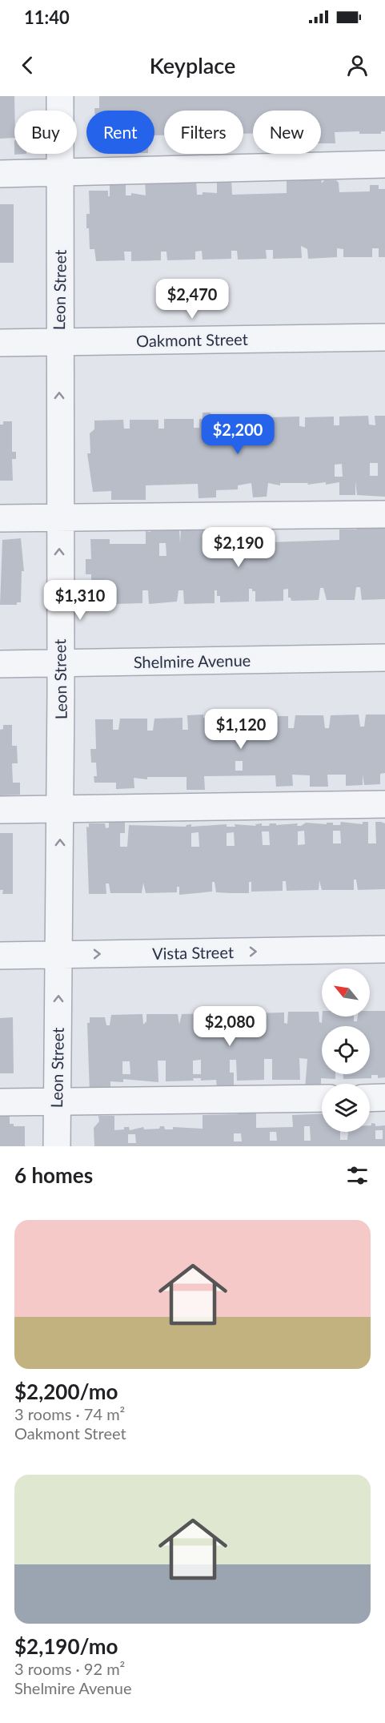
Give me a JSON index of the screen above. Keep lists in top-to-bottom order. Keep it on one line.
{"streets":{"street":["Leon Street","Oakmont Street","Shelmire Avenue","Vista Street"]},"crossings":[["Leon Street","Oakmont Street"],["Leon Street","Shelmire Avenue"],["Leon Street","Vista Street"]],"one_way":["Leon Street"],"north":"top left","page":{"status":"11:40","header":"Keyplace","chip":["Buy","Rent","Filters","New"],"price":["$2,470","$2,200","$2,190","$1,310","$1,120","$2,080"],"heading":"6 homes","list":[{"name":"$2,200/mo","note":"3 rooms · 74 m² · Oakmont Street"},{"name":"$2,190/mo","note":"3 rooms · 92 m² · Shelmire Avenue"}]}}
